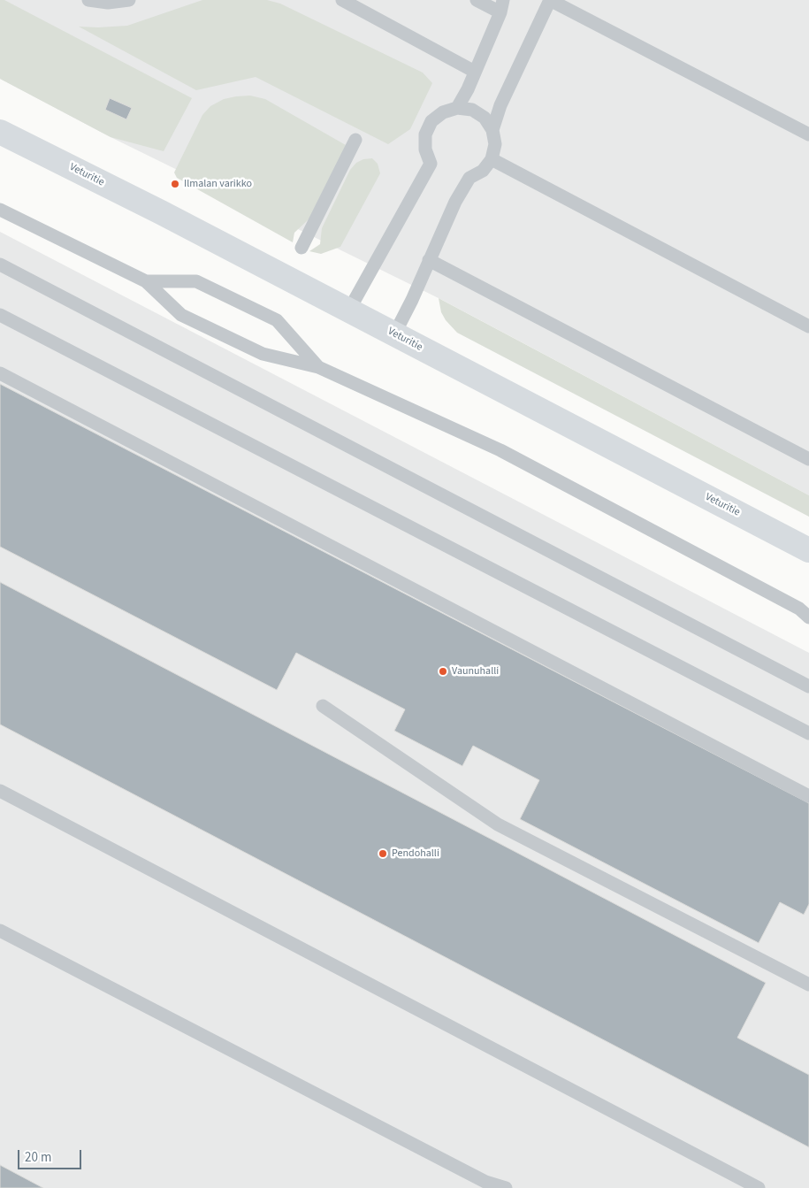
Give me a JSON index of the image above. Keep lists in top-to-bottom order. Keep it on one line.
{"streets":{"main road":["Veturitie"]},"places":["Ilmalan varikko","Vaunuhalli","Pendohalli"],"scale_bar":"20 m"}
